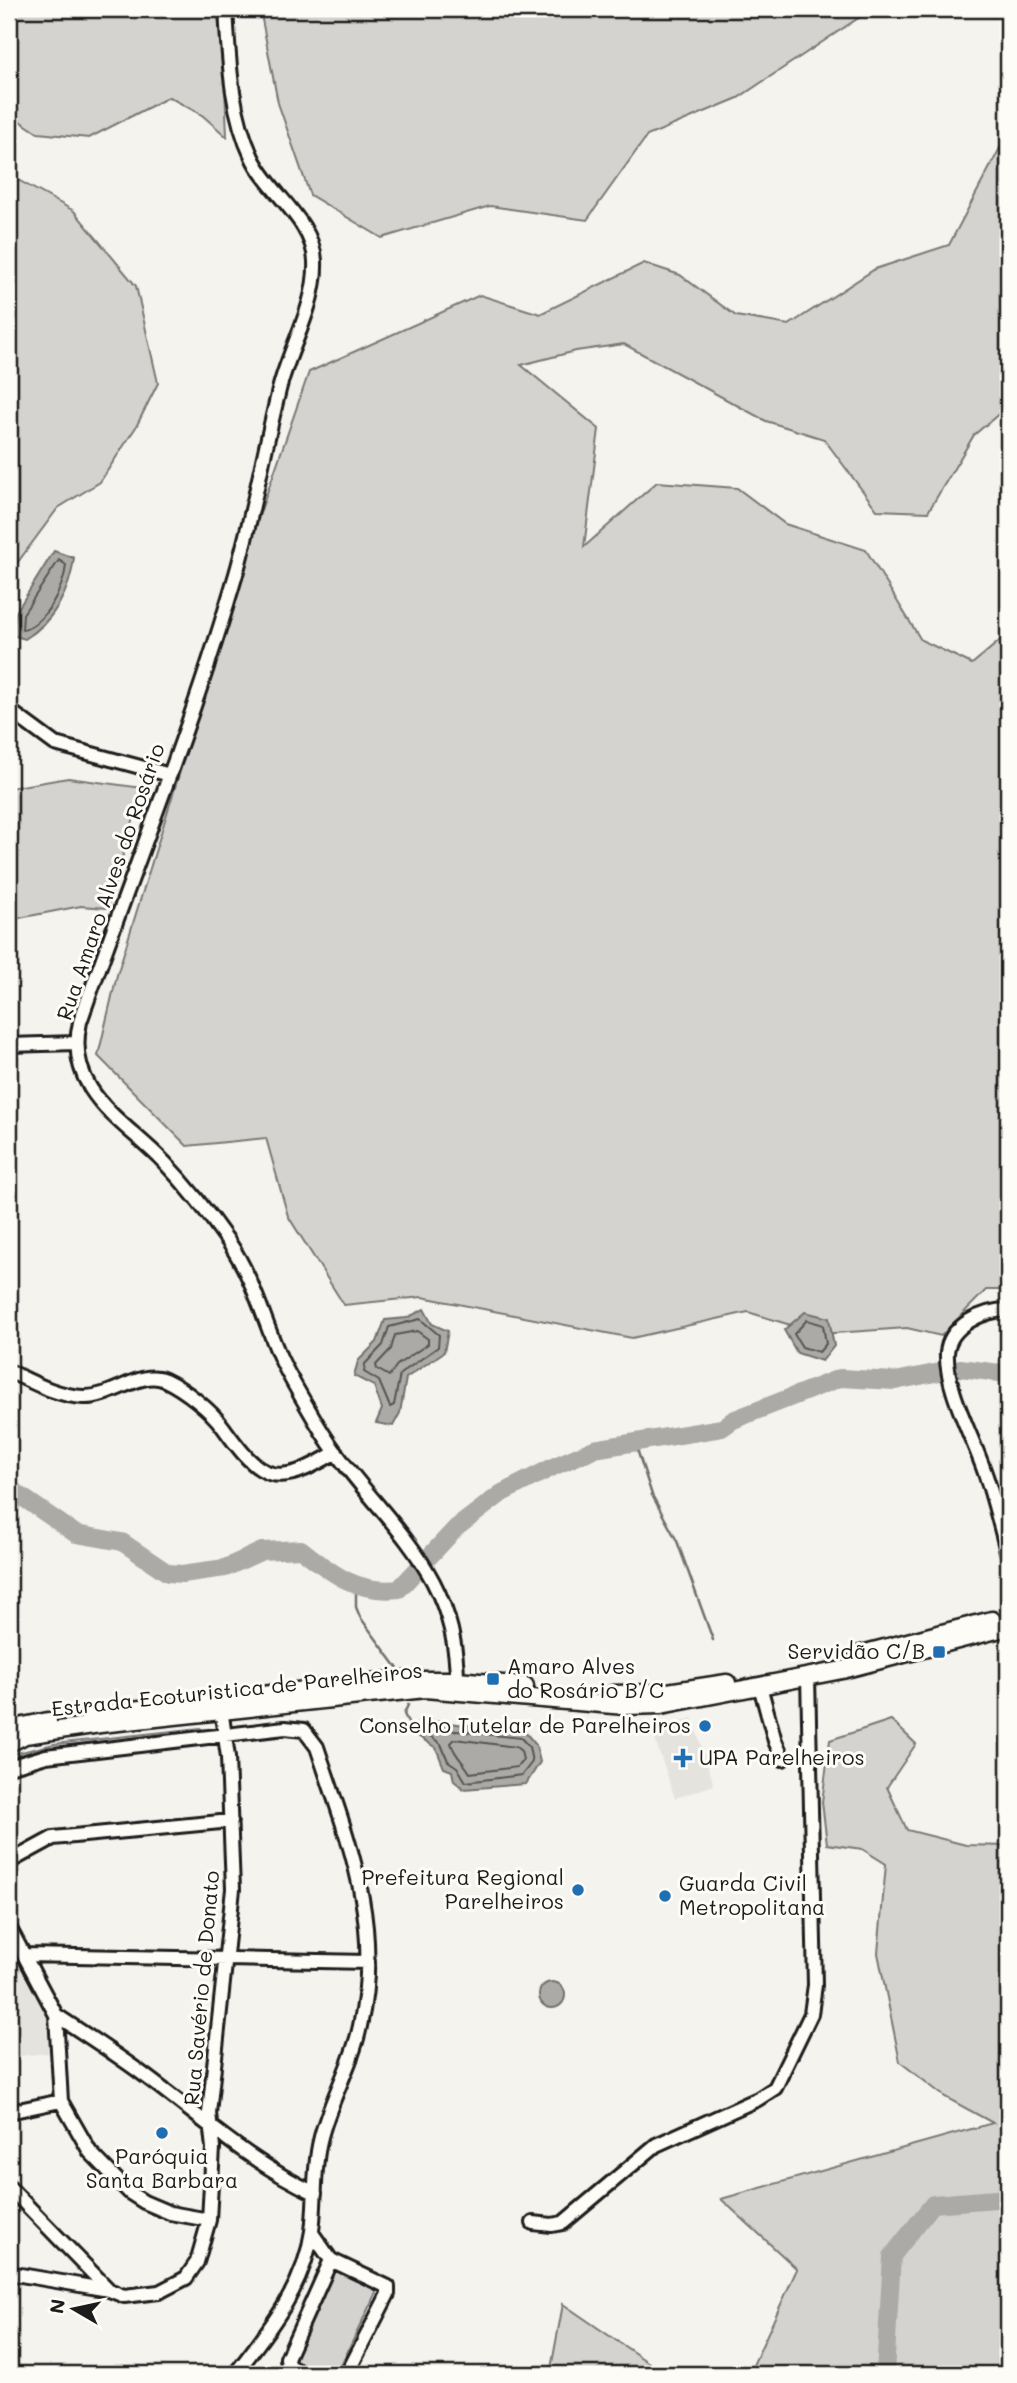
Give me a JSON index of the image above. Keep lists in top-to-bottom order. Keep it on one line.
{"streets":{"main road":["Estrada Ecoturistica de Parelheiros"],"street":["Rua Amaro Alves do Rosário","Rua Savério de Donato"]},"crossings":[["Rua Amaro Alves do Rosário","Estrada Ecoturistica de Parelheiros"],["Estrada Ecoturistica de Parelheiros","Rua Savério de Donato"]],"places":{"transit":["Servidão C/B","Amaro Alves do Rosário B/C"],"other":["Conselho Tutelar de Parelheiros","Prefeitura Regional Parelheiros","Guarda Civil Metropolitana","Paróquia Santa Barbara"],"health":["UPA Parelheiros"]},"north":"left"}
